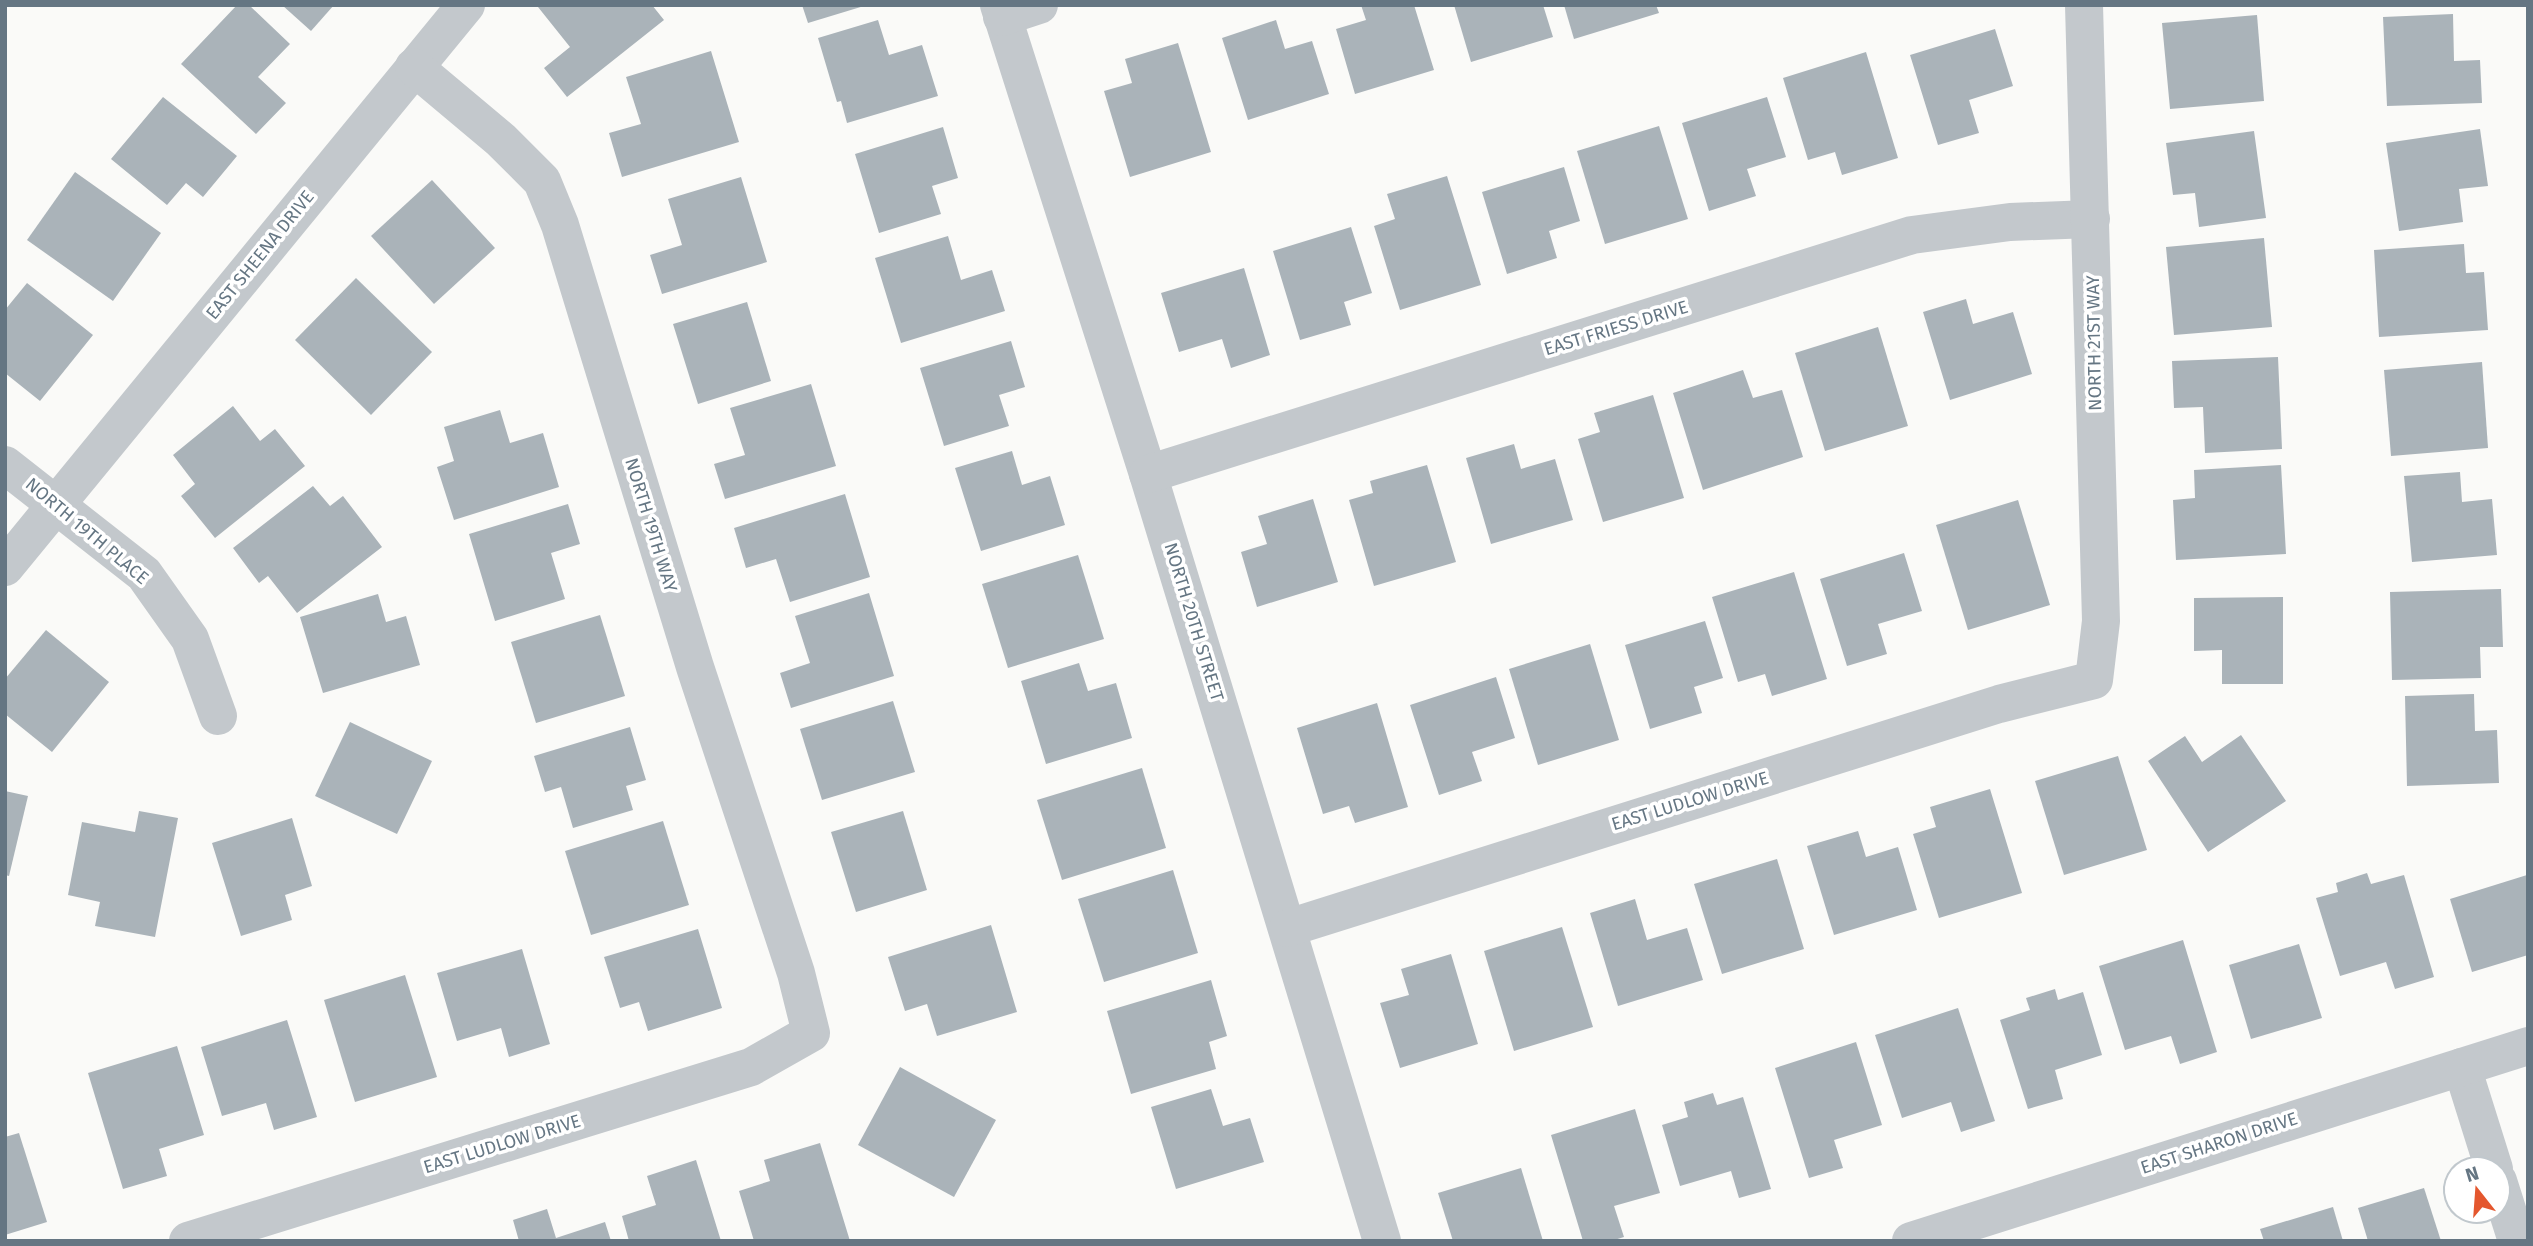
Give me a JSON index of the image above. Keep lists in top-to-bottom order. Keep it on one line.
{"streets":{"street":["EAST SHEENA DRIVE","EAST FRIESS DRIVE","NORTH 21ST WAY","NORTH 19TH WAY","NORTH 19TH PLACE","NORTH 20TH STREET","EAST LUDLOW DRIVE","EAST SHARON DRIVE"]},"crossings":[["EAST SHEENA DRIVE","NORTH 19TH WAY"],["EAST SHEENA DRIVE","NORTH 19TH PLACE"],["EAST FRIESS DRIVE","NORTH 21ST WAY"],["EAST FRIESS DRIVE","NORTH 20TH STREET"],["NORTH 21ST WAY","EAST LUDLOW DRIVE"],["NORTH 19TH WAY","EAST LUDLOW DRIVE"],["NORTH 20TH STREET","EAST LUDLOW DRIVE"]],"north":"top"}
